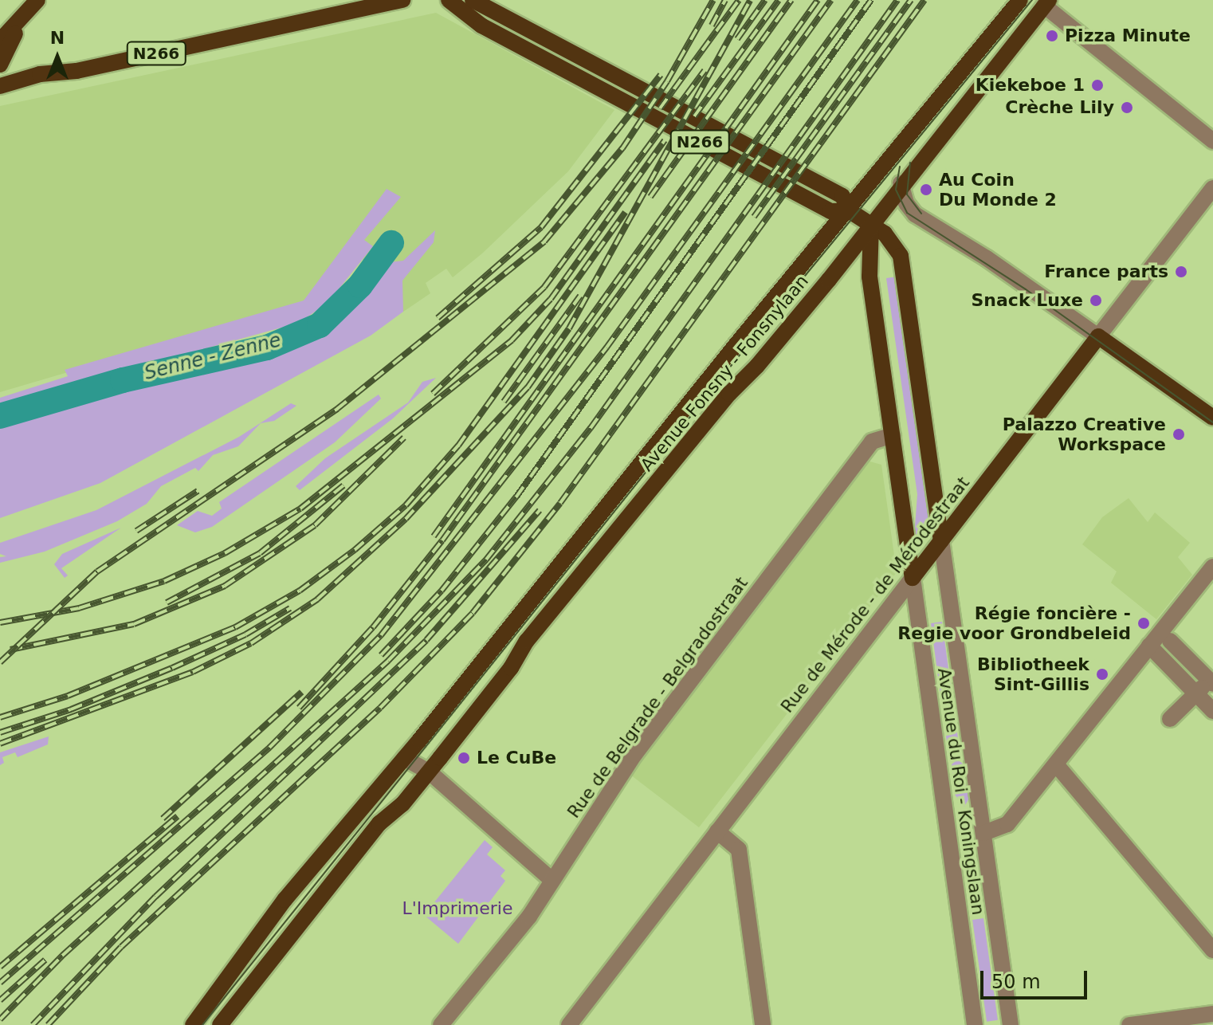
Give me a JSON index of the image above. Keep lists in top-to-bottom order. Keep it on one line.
{"streets":{"main road":["N266","Avenue Fonsny - Fonsnylaan","Rue de Mérode - de Mérodestraat","Avenue du Roi - Koningslaan"],"street":["Rue de Belgrade - Belgradostraat"]},"crossings":[["N266","Avenue Fonsny - Fonsnylaan"],["N266","Avenue du Roi - Koningslaan"],["Avenue Fonsny - Fonsnylaan","Avenue du Roi - Koningslaan"],["Rue de Mérode - de Mérodestraat","Avenue du Roi - Koningslaan"],["Rue de Belgrade - Belgradostraat","Avenue du Roi - Koningslaan"]],"water":["Senne - Zenne"],"parks":["L'Imprimerie"],"places":["Pizza Minute","Kiekeboe 1","Crèche Lily","Au Coin Du Monde 2","France parts","Snack Luxe","Palazzo Creative Workspace","Régie foncière - Regie voor Grondbeleid","Bibliotheek Sint-Gillis","Le CuBe"],"scale_bar":"50 m","north":"top"}
